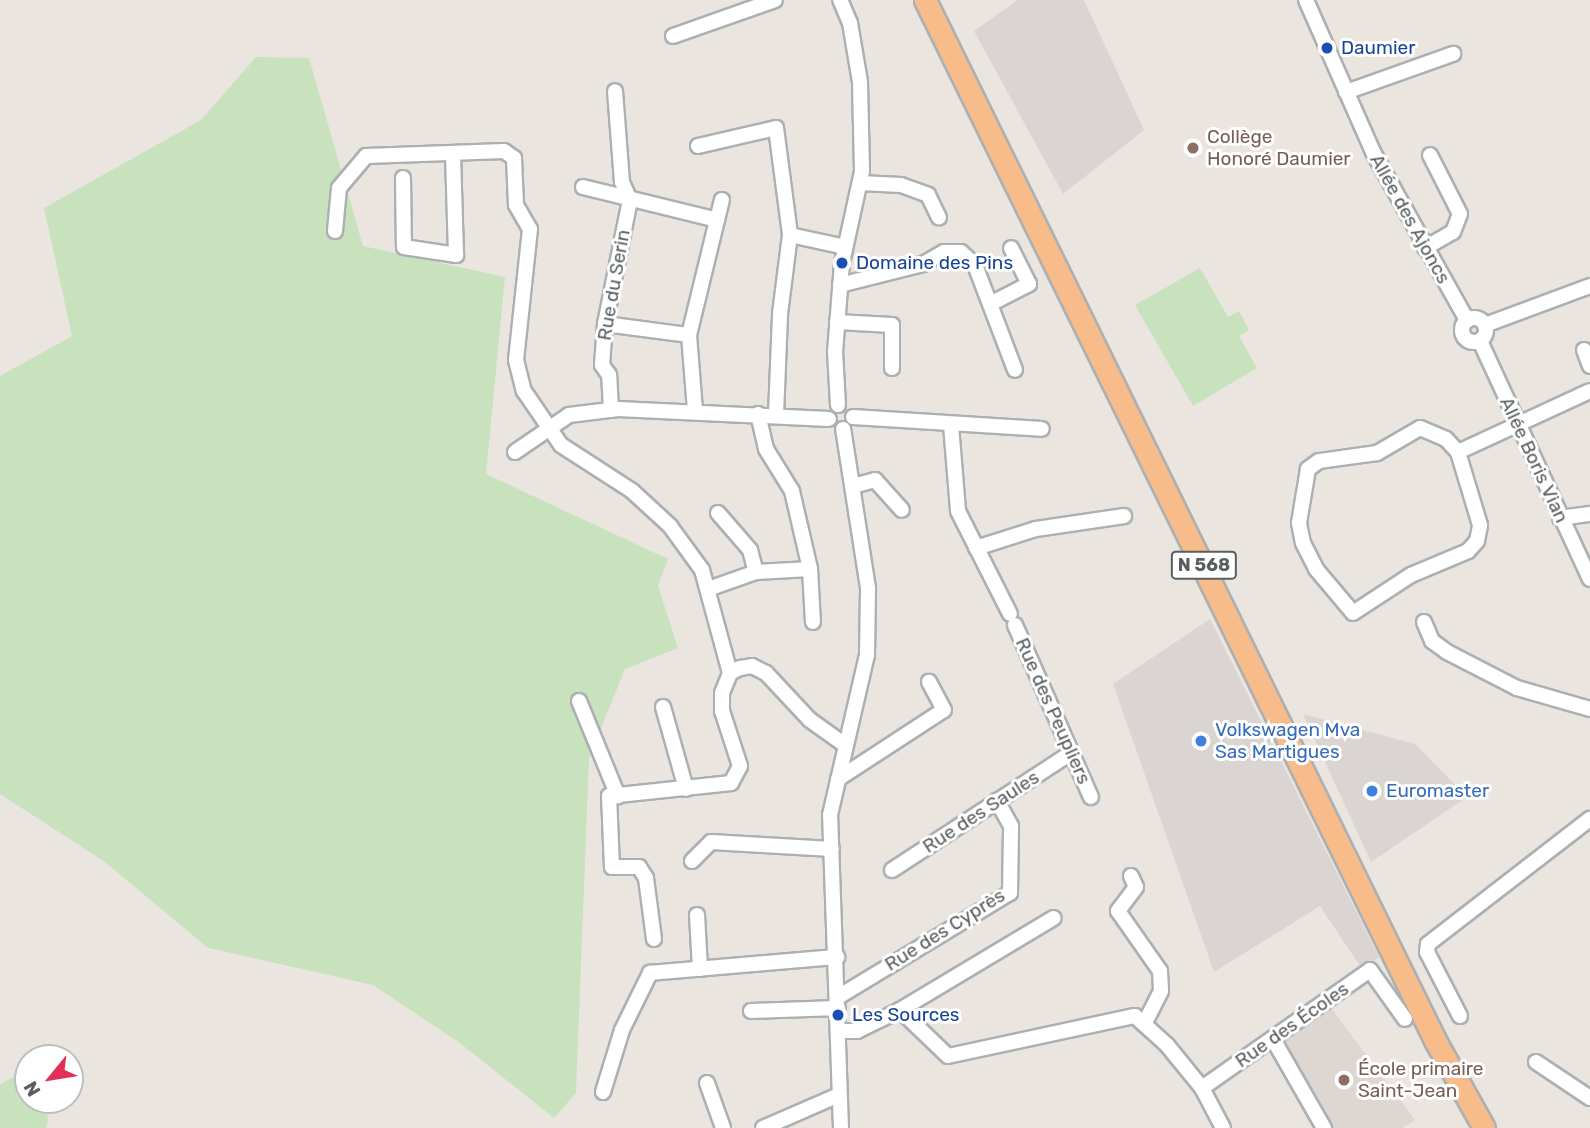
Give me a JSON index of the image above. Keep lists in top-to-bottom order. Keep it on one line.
{"streets":{"highway":["N 568"],"street":["Allée des Ajoncs","Rue du Serin","Allée Boris Vian","Rue des Peupliers","Rue des Saules","Rue des Cyprès","Rue des Écoles"]},"crossings":[["Allée des Ajoncs","Allée Boris Vian"],["Rue des Peupliers","Rue des Saules"],["Rue des Saules","Rue des Cyprès"]],"places":["Daumier","Collège Honoré Daumier","Domaine des Pins","Volkswagen Mva Sas Martigues","Euromaster","Les Sources","École primaire Saint-Jean"],"north":"bottom left"}
